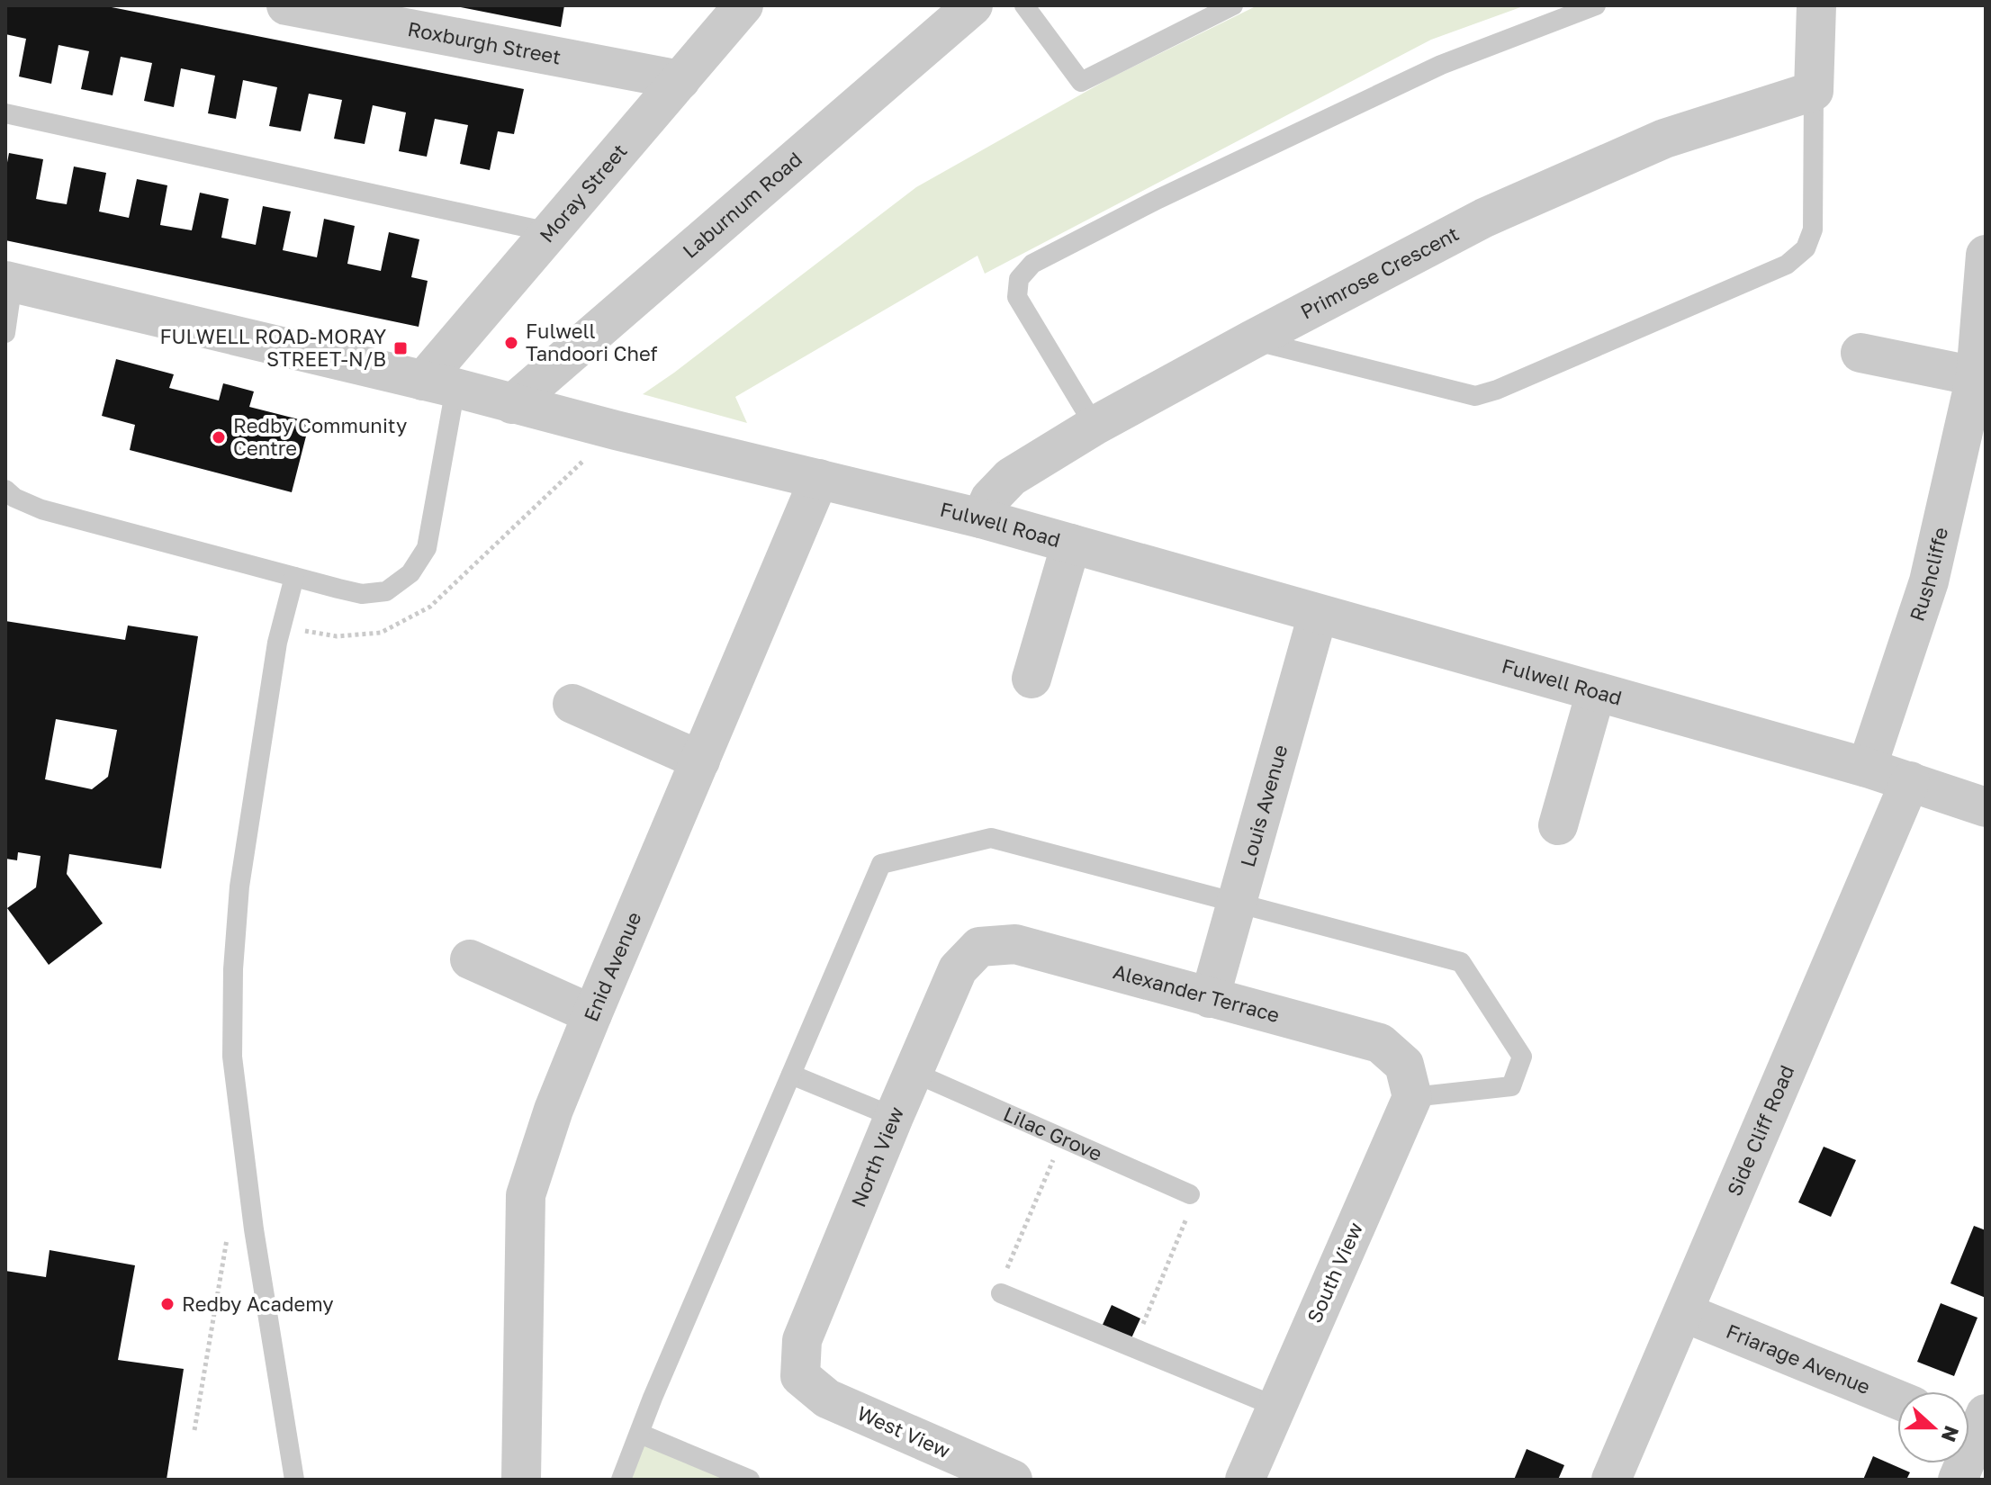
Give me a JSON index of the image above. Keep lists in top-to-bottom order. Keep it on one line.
{"streets":{"street":["Roxburgh Street","Moray Street","Laburnum Road","Primrose Crescent","Fulwell Road","Rushcliffe","Louis Avenue","Enid Avenue","Alexander Terrace","Side Cliff Road","North View","South View","Friarage Avenue","West View"],"lane":["Lilac Grove"]},"crossings":[["Roxburgh Street","Moray Street"],["Moray Street","Fulwell Road"],["Laburnum Road","Fulwell Road"],["Primrose Crescent","Fulwell Road"],["Fulwell Road","Rushcliffe"],["Fulwell Road","Louis Avenue"],["Fulwell Road","Enid Avenue"],["Fulwell Road","Side Cliff Road"],["Louis Avenue","Alexander Terrace"],["Alexander Terrace","North View"],["Alexander Terrace","South View"],["Side Cliff Road","Friarage Avenue"],["Lilac Grove","North View"],["North View","West View"]],"places":{"other":["Fulwell Tandoori Chef","Redby Community Centre","Redby Academy"],"transit":["FULWELL ROAD-MORAY STREET-N/B"]},"north":"right"}
